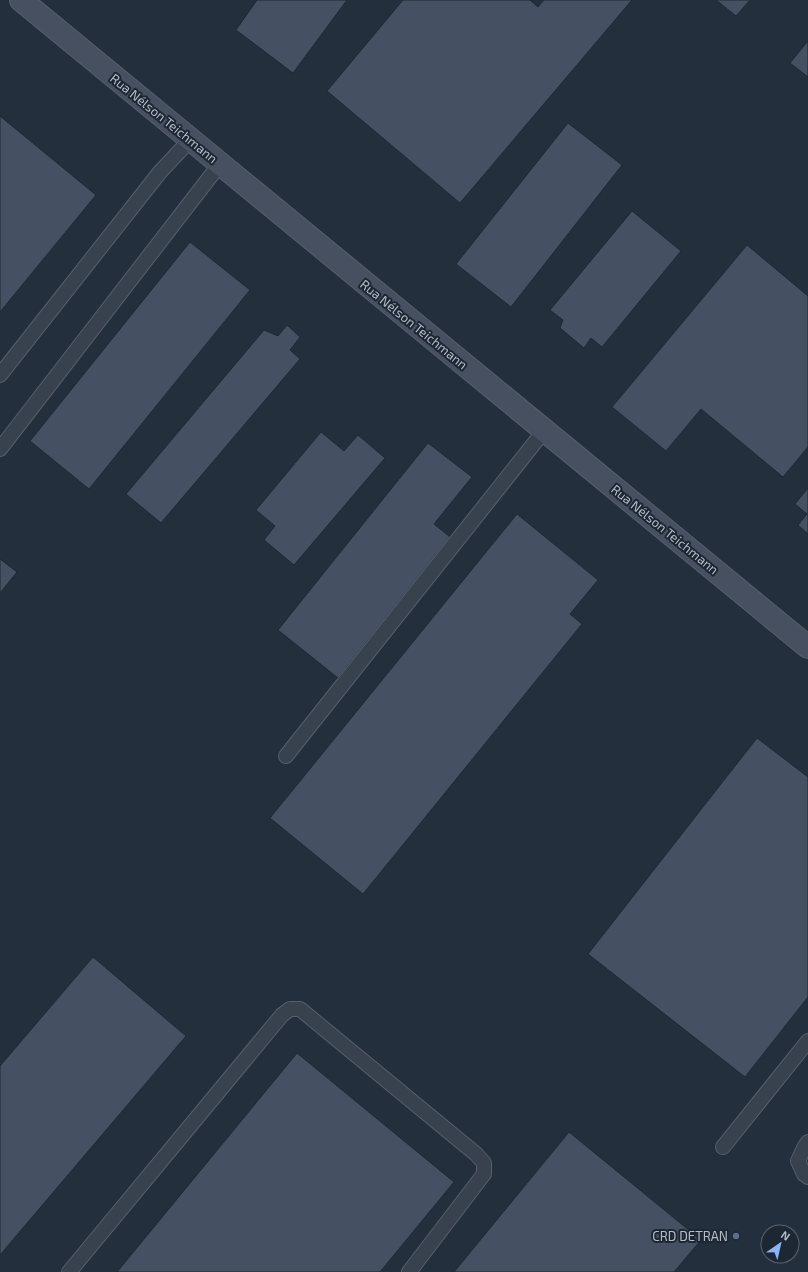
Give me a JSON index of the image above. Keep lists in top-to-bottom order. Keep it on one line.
{"streets":{"main road":["Rua Nélson Teichmann"]},"places":["CRD DETRAN"],"north":"top right"}
